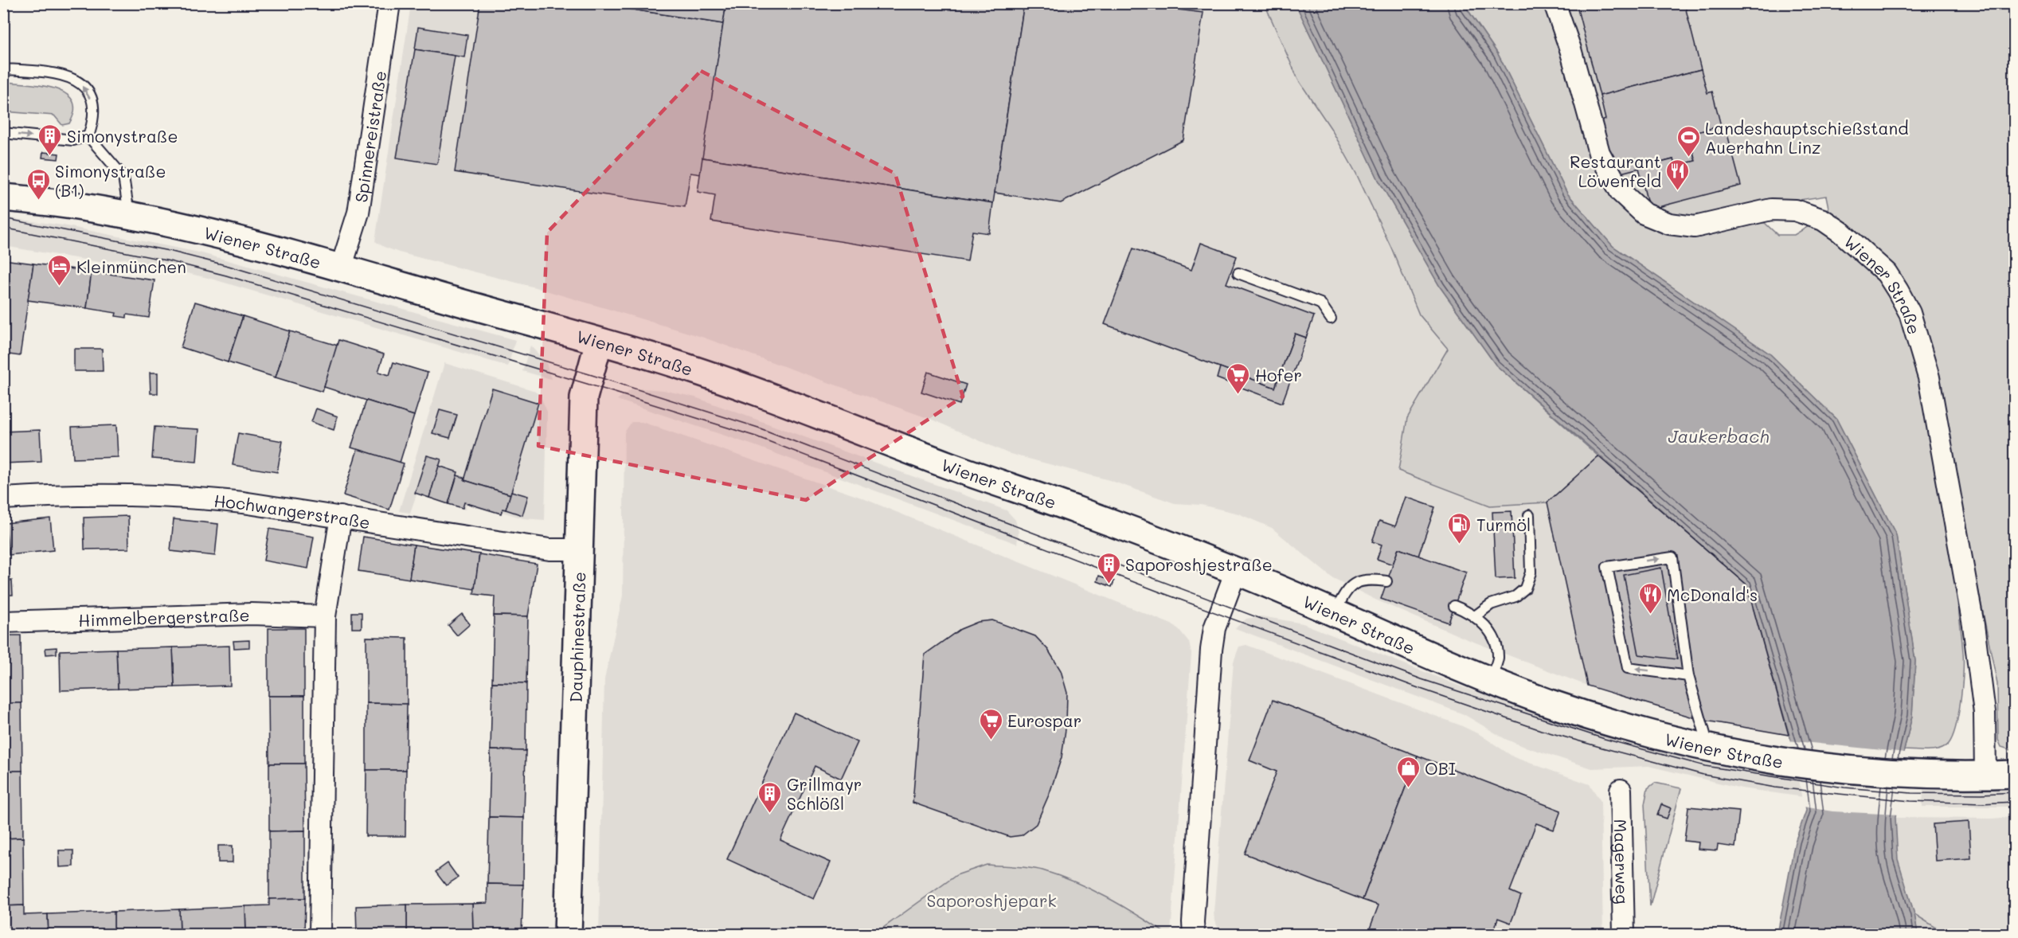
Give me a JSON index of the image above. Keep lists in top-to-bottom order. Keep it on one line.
{"streets":{"main road":["Wiener Straße","Dauphinestraße"],"street":["Spinnereistraße","Hochwangerstraße","Himmelbergerstraße","Magerweg"]},"crossings":[["Spinnereistraße","Wiener Straße"],["Wiener Straße","Dauphinestraße"],["Hochwangerstraße","Dauphinestraße"]],"water":["Jaukerbach"],"parks":["Saporoshjepark"],"places":{"building":["Simonystraße","Saporoshjestraße","Grillmayr Schlößl"],"sports":["Landeshauptschießstand Auerhahn Linz"],"restaurant":["Restaurant Löwenfeld","McDonald's"],"bus stop":["Simonystraße (B1)"],"hotel":["Kleinmünchen"],"supermarket":["Hofer","Eurospar"],"fuel station":["Turmöl"],"shop":["OBI"]}}
